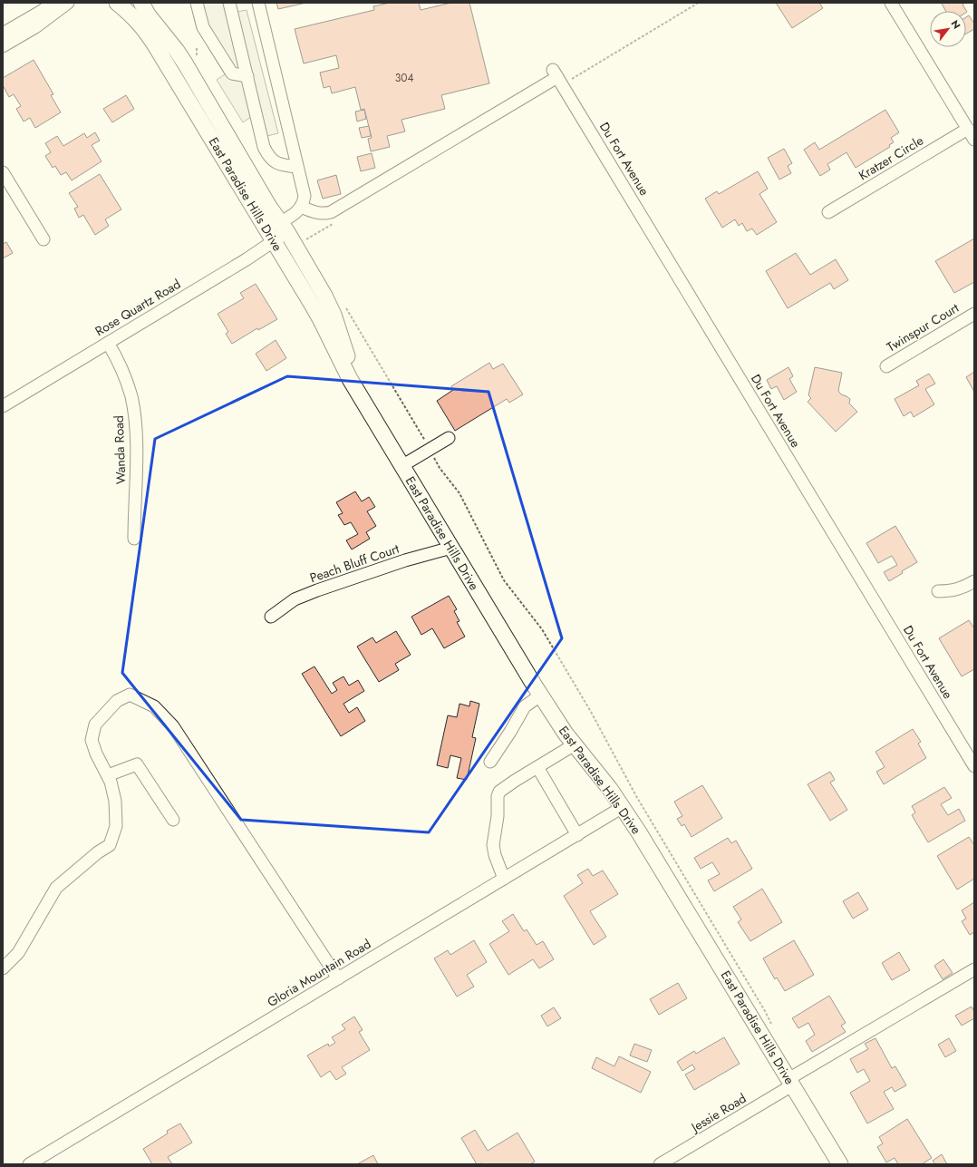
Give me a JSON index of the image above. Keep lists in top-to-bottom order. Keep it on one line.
{"streets":{"main road":["East Paradise Hills Drive"],"street":["Kratzer Circle","Du Fort Avenue","Rose Quartz Road","Twinspur Court","Wanda Road","Peach Bluff Court","Gloria Mountain Road","Jessie Road"]},"crossings":[["Du Fort Avenue","Rose Quartz Road"],["East Paradise Hills Drive","Rose Quartz Road"],["East Paradise Hills Drive","Peach Bluff Court"],["East Paradise Hills Drive","Gloria Mountain Road"],["East Paradise Hills Drive","Jessie Road"],["Rose Quartz Road","Wanda Road"]],"house_numbers":["304"],"north":"top right"}
